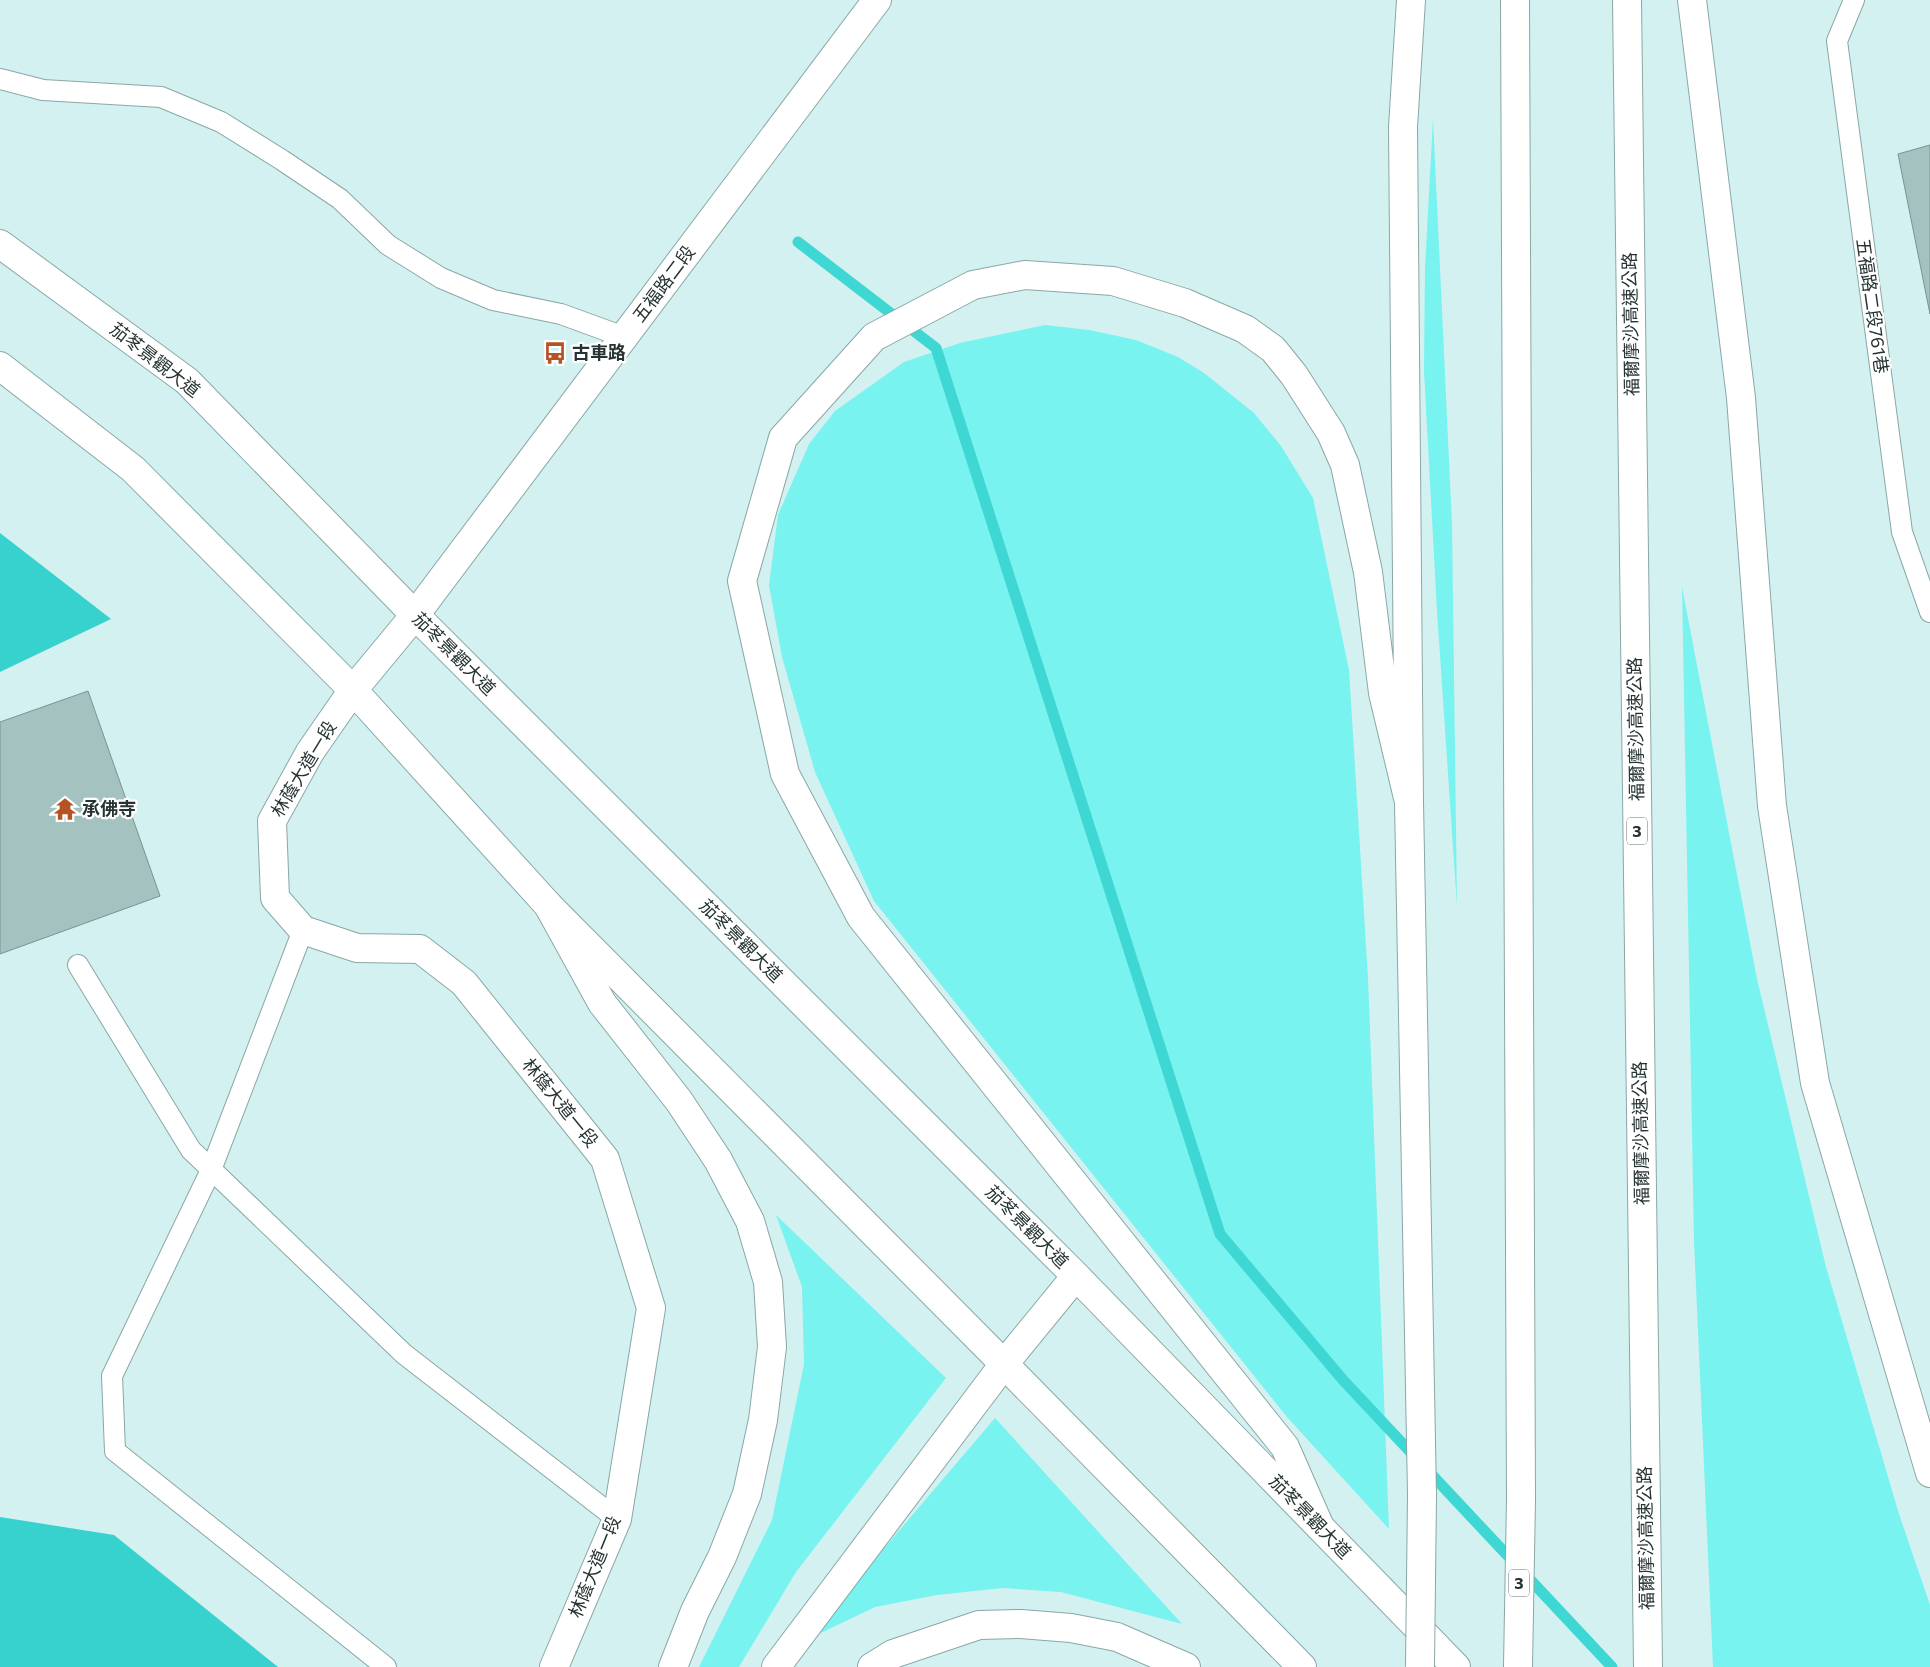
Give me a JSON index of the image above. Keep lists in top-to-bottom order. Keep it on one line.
{"streets":{"main road":["五福路二段","福爾摩沙高速公路","茄苳景觀大道","林蔭大道一段","3"],"lane":["五福路二段761巷"]},"crossings":[["五福路二段","茄苳景觀大道"],["五福路二段","林蔭大道一段"]],"places":{"bus stop":["古車路"],"temple":["承佛寺"]}}
